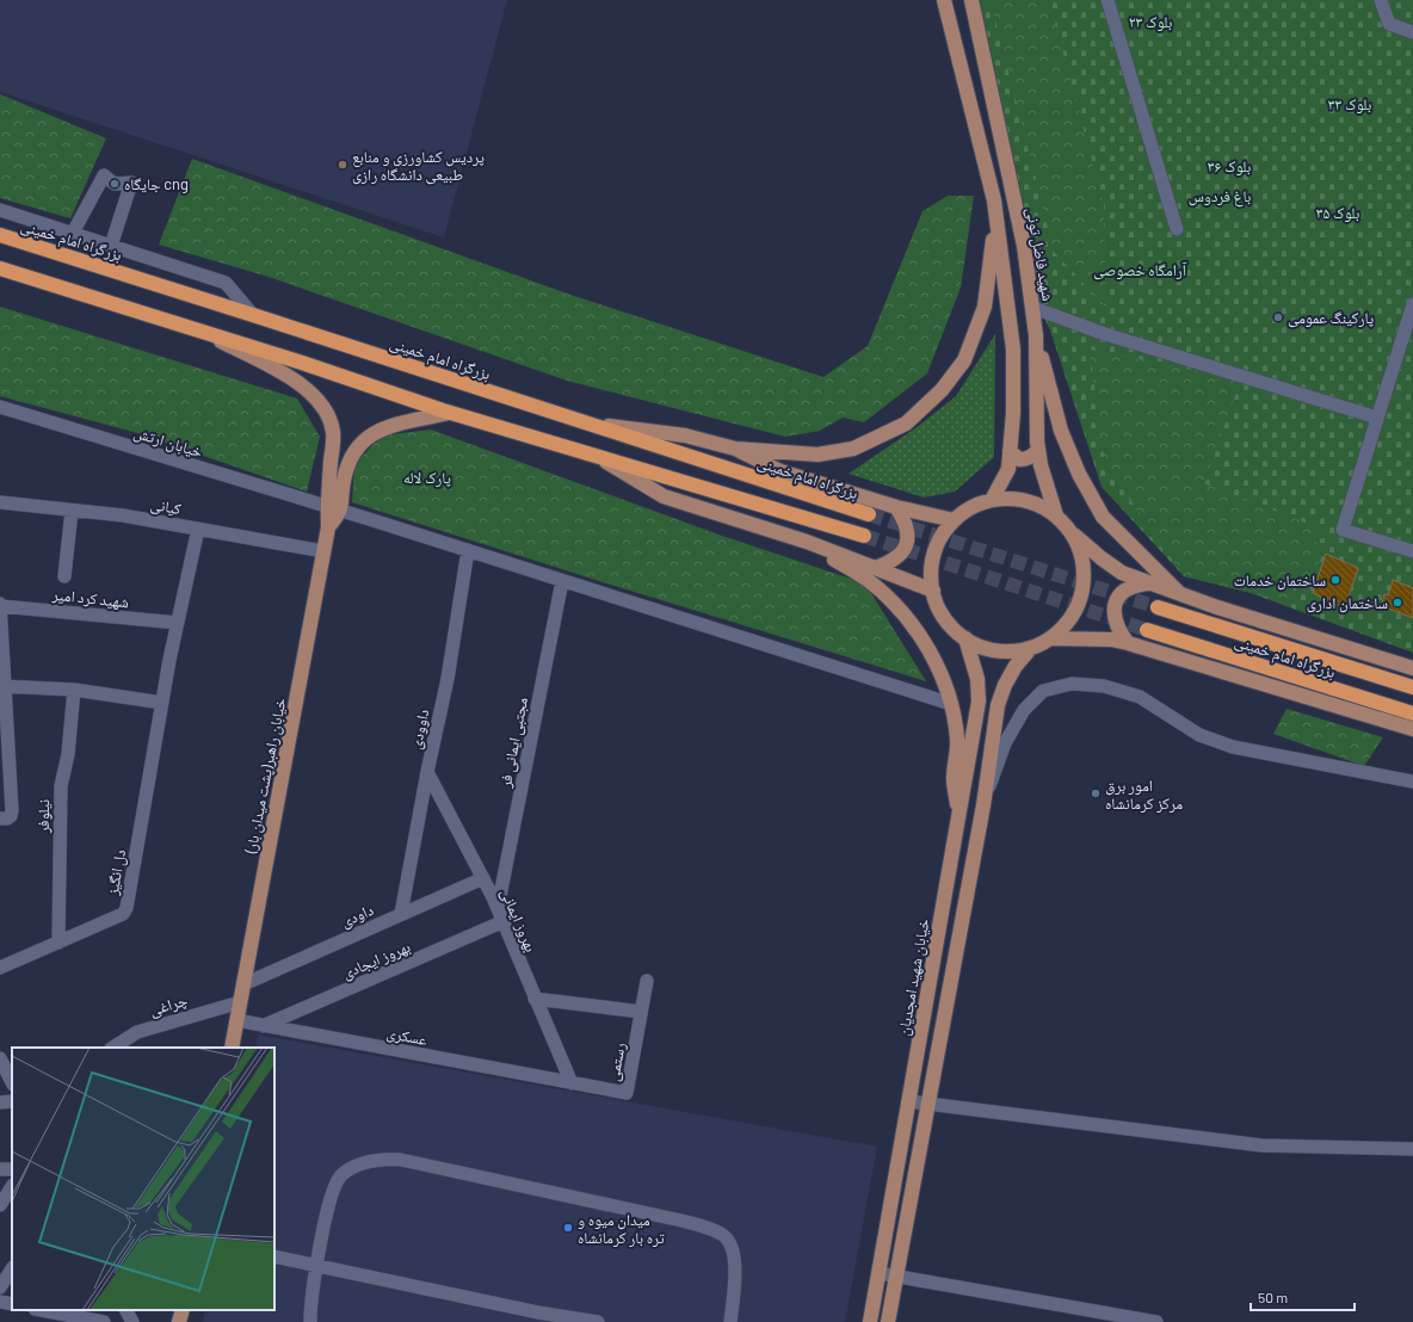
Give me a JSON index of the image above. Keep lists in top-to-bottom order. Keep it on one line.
{"streets":{"highway":["بزرگراه امام خمینی"],"main road":["شهید فاضل تونی","خیابان راهبر(پشت میدان بار)","خیابان شهید امجدیان"],"street":["خیابان ارتش","کیانی","شهید کرد امیر","داوودی","مجتبی ایمانی فر","نیلوفر","دل انگیز","داودی","بهروز ایمانی","بهروز ایجادی","چراغی","عسکری","رستمی"]},"crossings":[["شهید فاضل تونی","خیابان شهید امجدیان"],["خیابان ارتش","داوودی"],["خیابان ارتش","مجتبی ایمانی فر"],["خیابان ارتش","خیابان راهبر(پشت میدان بار)"],["کیانی","خیابان راهبر(پشت میدان بار)"],["کیانی","دل انگیز"],["شهید کرد امیر","دل انگیز"],["داوودی","داودی"],["داوودی","بهروز ایمانی"],["مجتبی ایمانی فر","بهروز ایمانی"],["خیابان راهبر(پشت میدان بار)","داودی"],["خیابان راهبر(پشت میدان بار)","چراغی"],["خیابان راهبر(پشت میدان بار)","عسکری"],["نیلوفر","دل انگیز"],["داودی","بهروز ایمانی"],["بهروز ایمانی","بهروز ایجادی"],["بهروز ایمانی","عسکری"],["بهروز ایمانی","رستمی"],["بهروز ایجادی","عسکری"],["عسکری","رستمی"]],"parks":["بلوک ۲۳","بلوک ۳۳","بلوک ۳۶","باغ فردوس","بلوک ۳۵","آرامگاه خصوصی","پارک لاله"],"places":["پردیس کشاورزی و منابع طبیعی دانشگاه رازی","جایگاه cng","پارکینگ عمومی","ساختمان خدمات","ساختمان اداری","امور برق مرکز کرمانشاه","میدان میوه و تره بار کرمانشاه"],"scale_bar":"50 m"}
